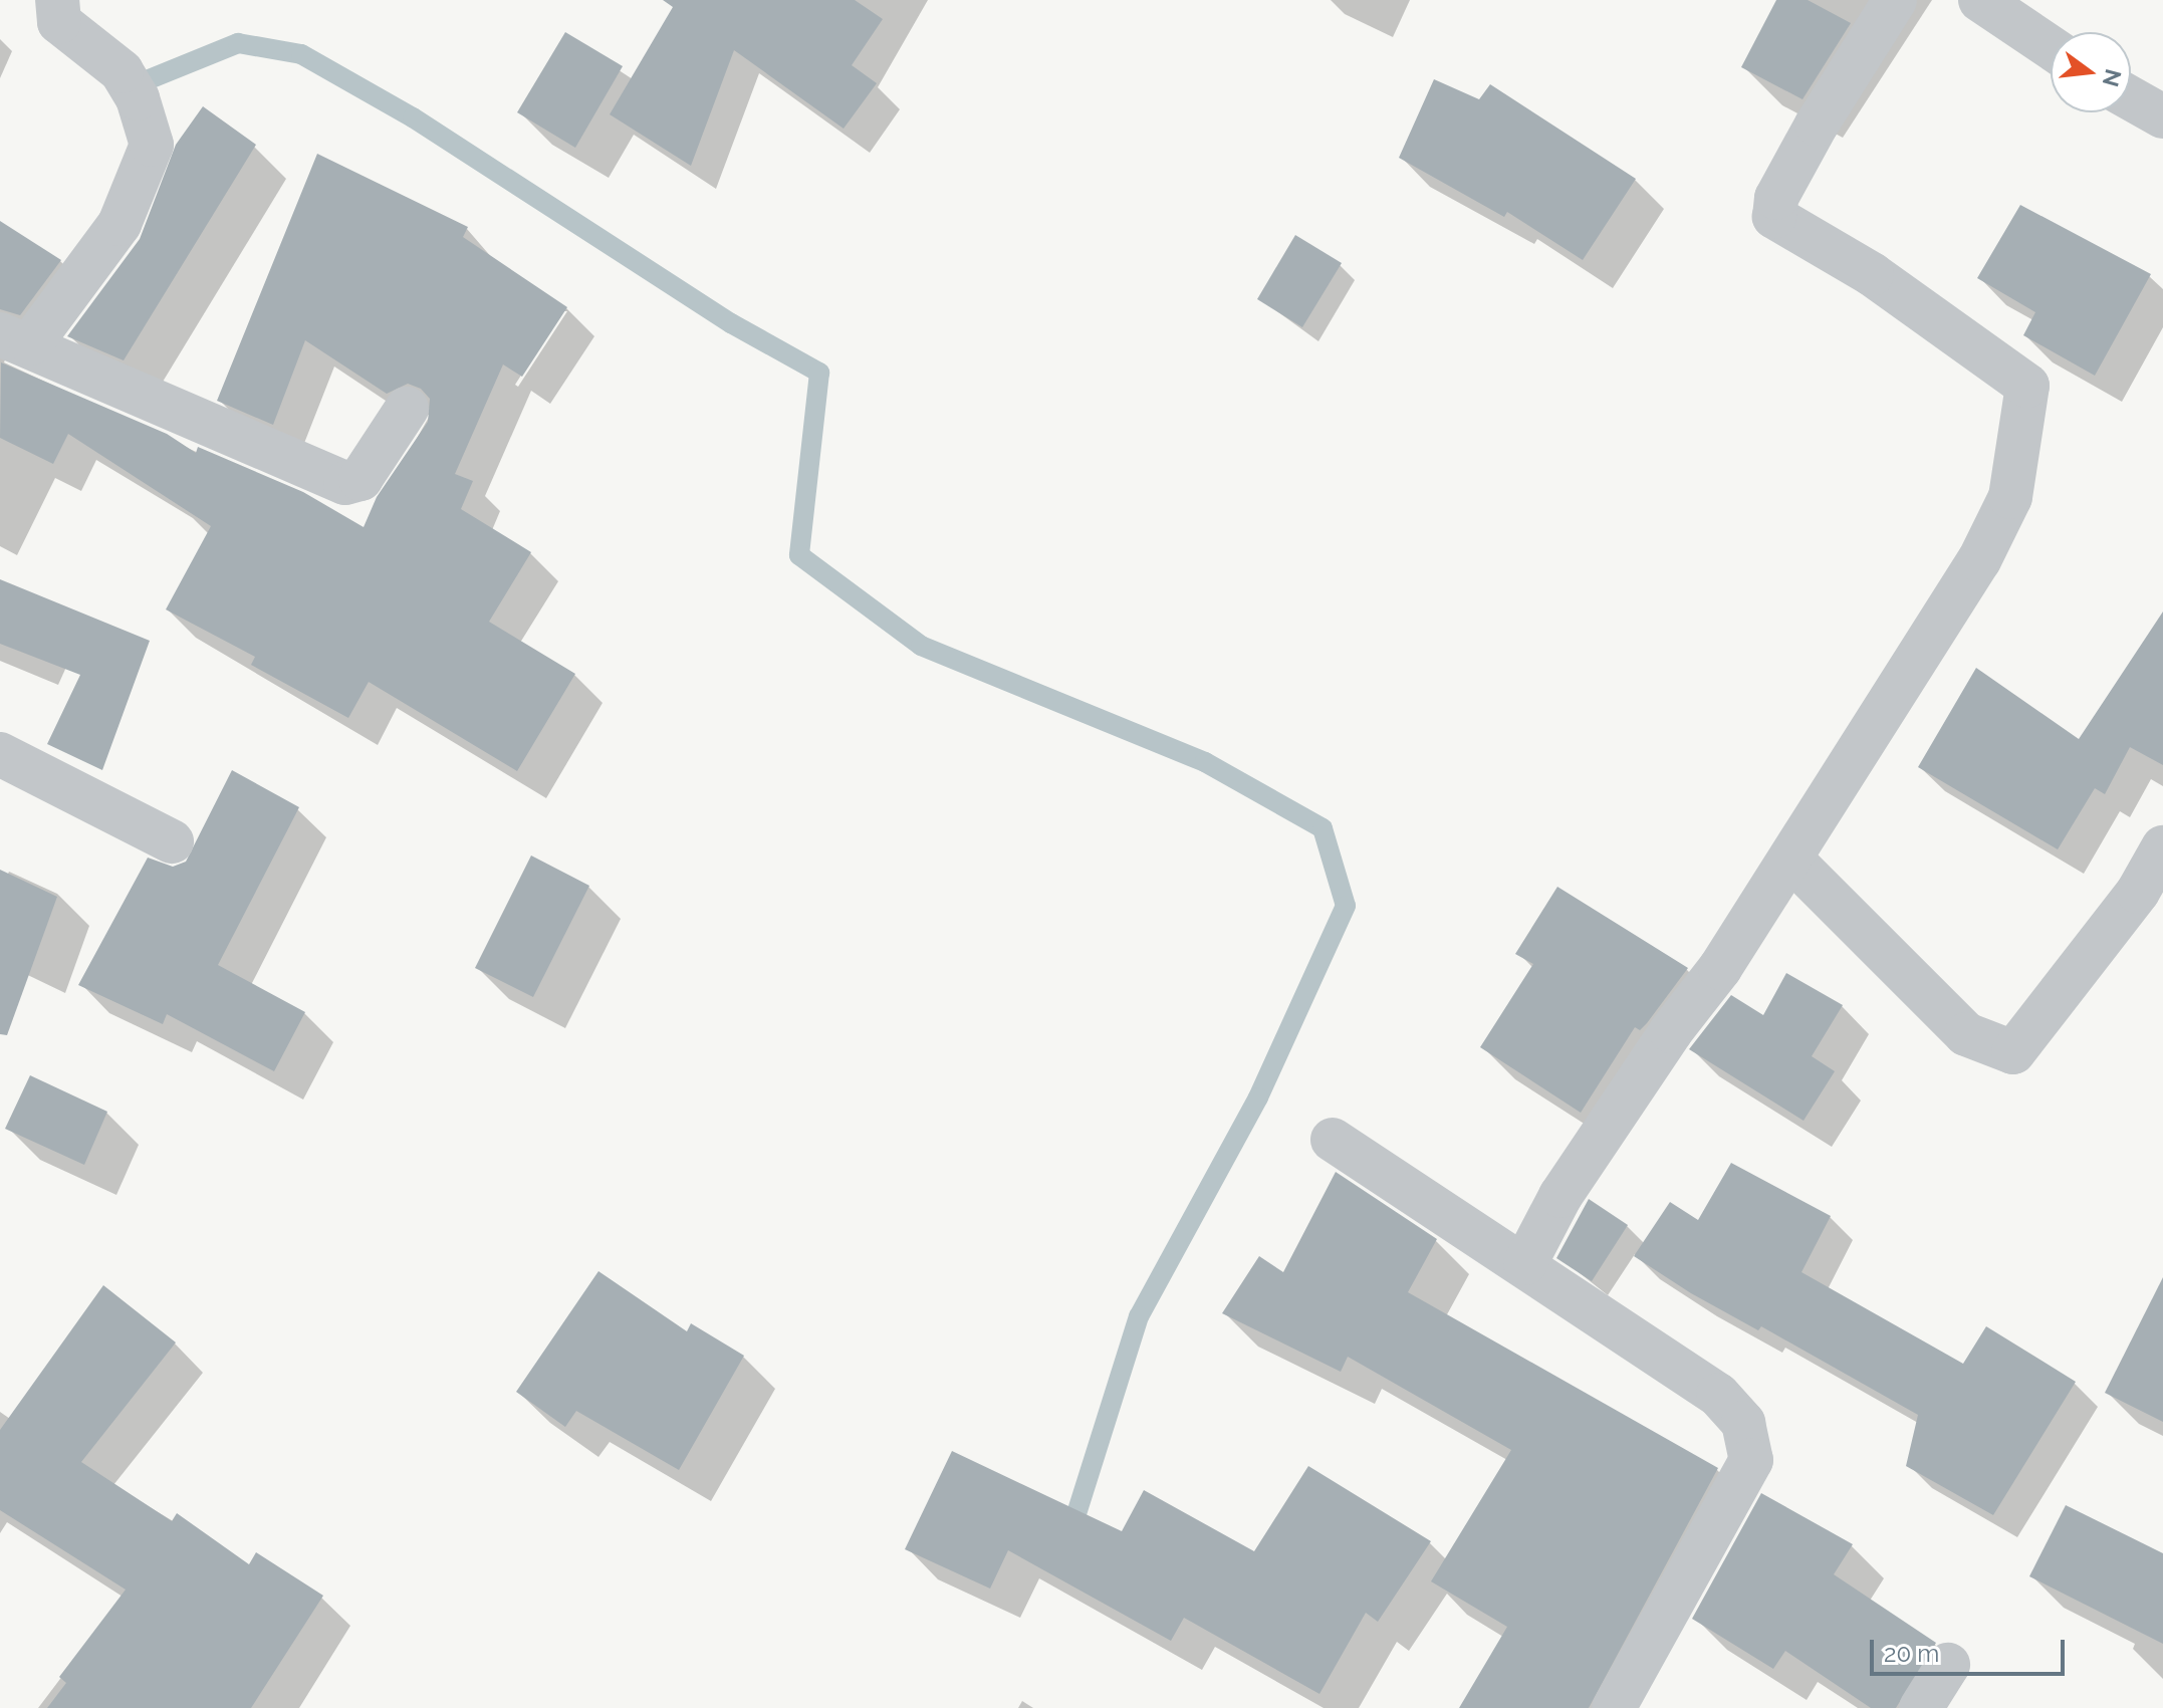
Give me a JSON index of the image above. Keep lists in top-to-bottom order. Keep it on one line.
{"scale_bar":"20 m","north":"right"}
